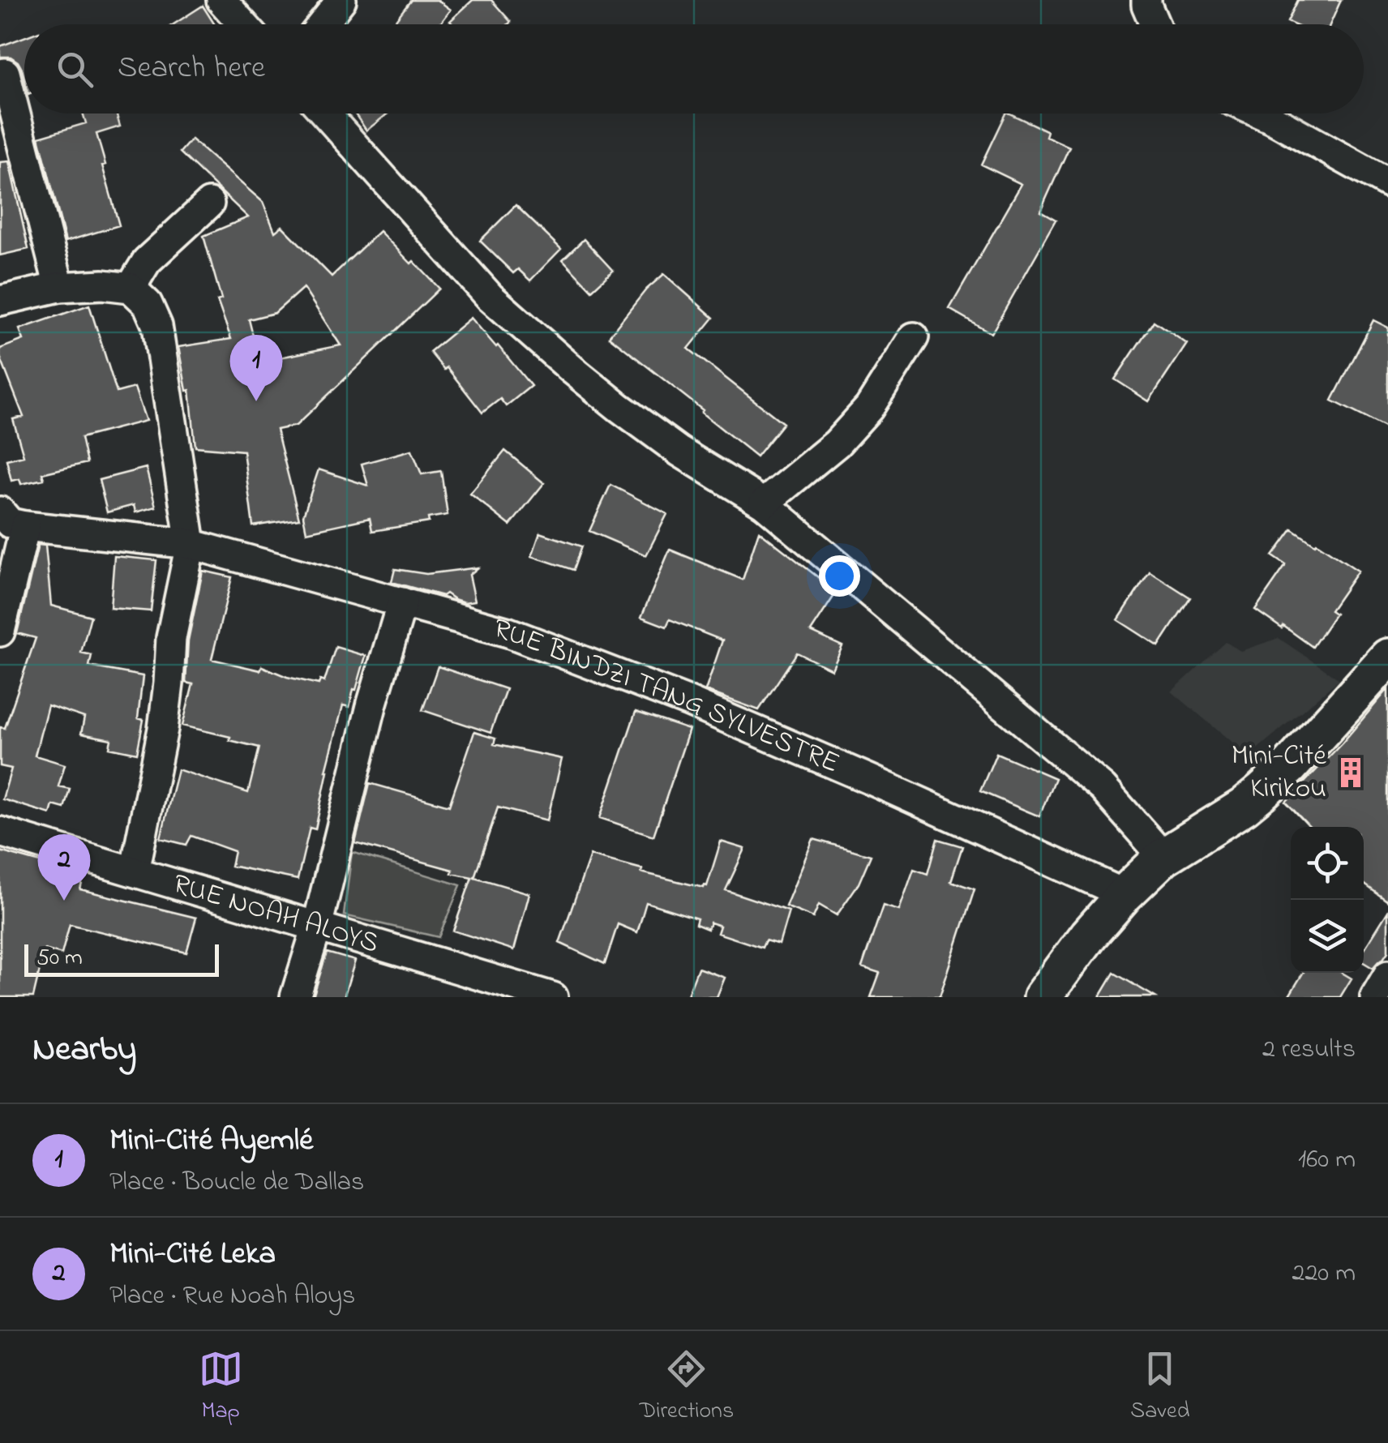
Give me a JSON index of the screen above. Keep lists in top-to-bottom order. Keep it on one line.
{"streets":{"street":["RUE BINDZI TANG SYLVESTRE","RUE NOAH ALOYS"]},"places":{"building":["Mini-Cité Kirikou"]},"scale_bar":"50 m","page":{"search":"Search here","pins":["1","2"],"scale":"50 m","heading":["Nearby","2 results"],"list":[{"mark":"1","name":"Mini-Cité Ayemlé","note":"Place · Boucle de Dallas","value":"160 m"},{"mark":"2","name":"Mini-Cité Leka","note":"Place · Rue Noah Aloys","value":"220 m"}],"nav":["Map","Directions","Saved"]}}
